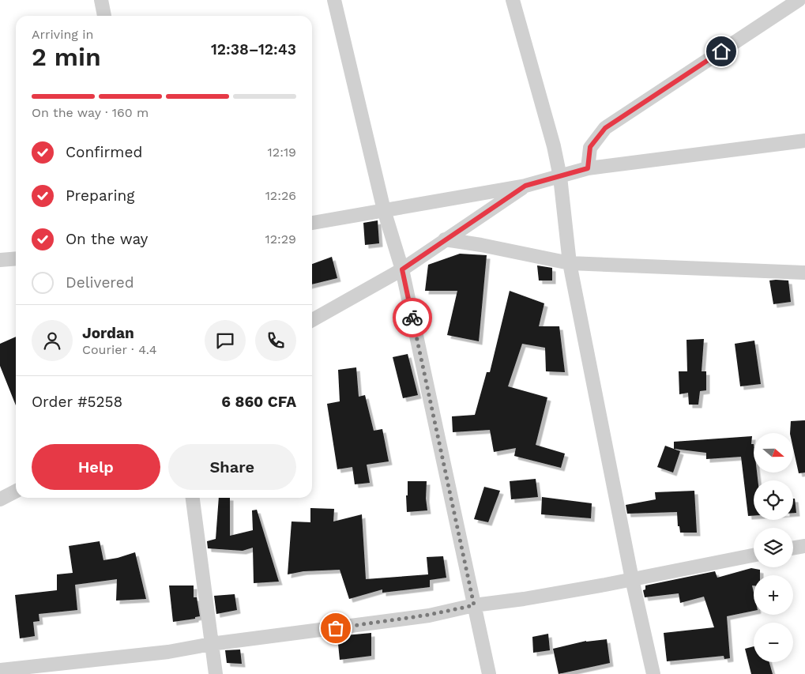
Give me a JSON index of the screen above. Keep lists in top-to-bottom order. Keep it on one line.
{"north":"right","page":{"heading":["2 min","Arriving in","12:38–12:43"],"panel":["Jordan","Courier · 4.4","Order #5258","6 860 CFA"],"bar":"On the way · 160 m","list":[["Confirmed","12:19"],["Preparing","12:26"],["On the way","12:29"],"Delivered"],"map_buttons":["+","−"],"buttons":["Help","Share"]}}
